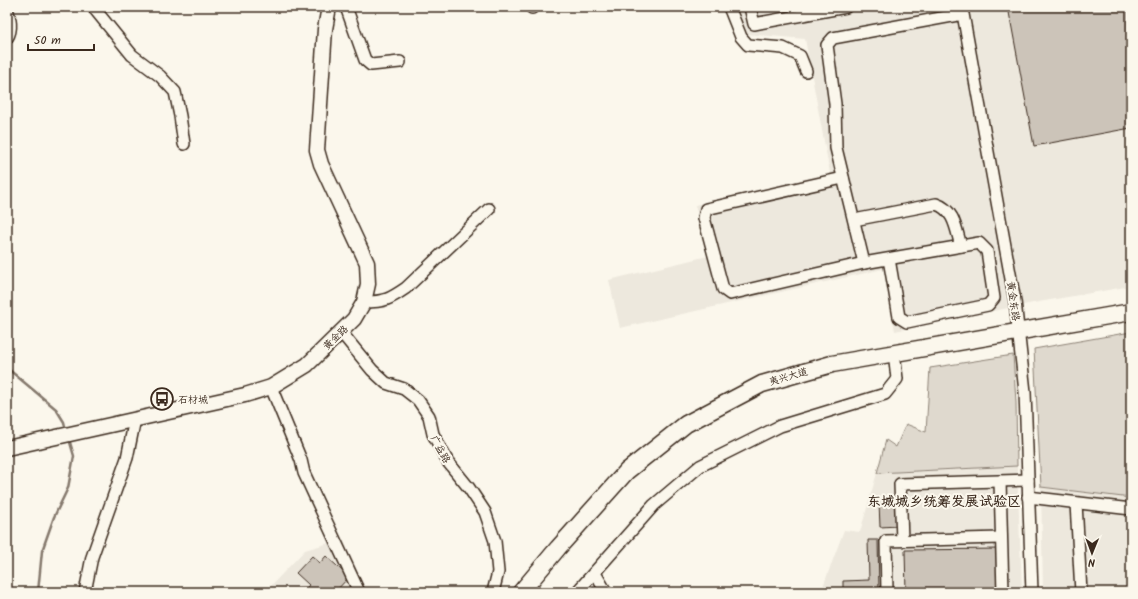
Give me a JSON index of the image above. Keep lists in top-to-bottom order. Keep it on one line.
{"streets":{"highway":["夷兴大道"],"main road":["黄金路"],"street":["黄金东路","广益路"]},"crossings":[["黄金东路","夷兴大道"],["黄金路","广益路"]],"districts":["东城城乡统筹发展试验区"],"places":{"bus stop":["石材城"]},"scale_bar":"50 m","north":"bottom"}
